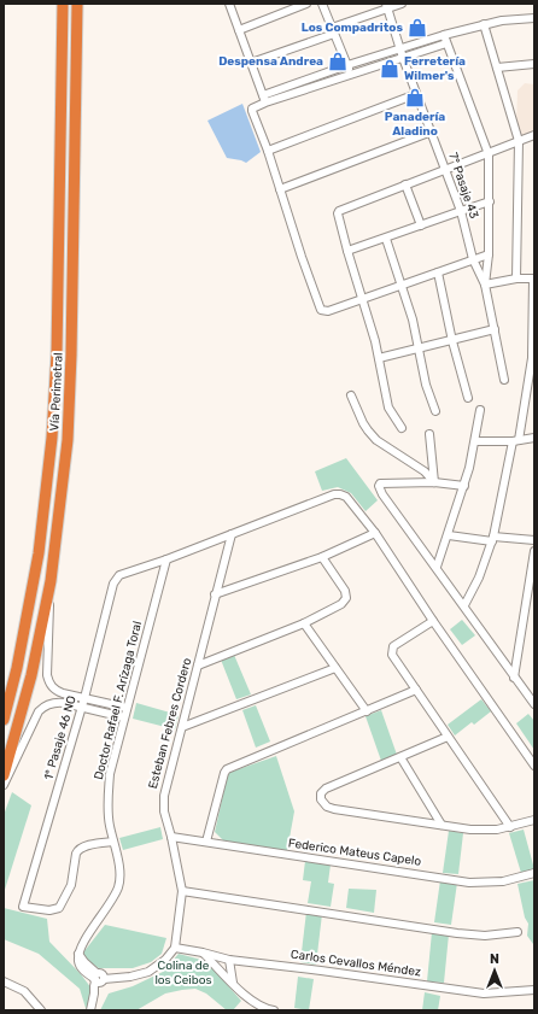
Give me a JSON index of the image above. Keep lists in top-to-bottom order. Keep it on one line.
{"streets":{"highway":["Vía Perimetral"],"street":["7° Pasaje 43","Doctor Rafael F. Arízaga Toral","Esteban Febres Cordero","1° Pasaje 46 NO","Federico Mateus Capelo","Carlos Cevallos Méndez"]},"crossings":[["Doctor Rafael F. Arízaga Toral","1° Pasaje 46 NO"],["Esteban Febres Cordero","Federico Mateus Capelo"],["Esteban Febres Cordero","Carlos Cevallos Méndez"]],"parks":["Colina de los Ceibos"],"places":{"shop":["Los Compadritos","Despensa Andrea","Ferretería Wilmer's","Panadería Aladino"]},"north":"top"}
